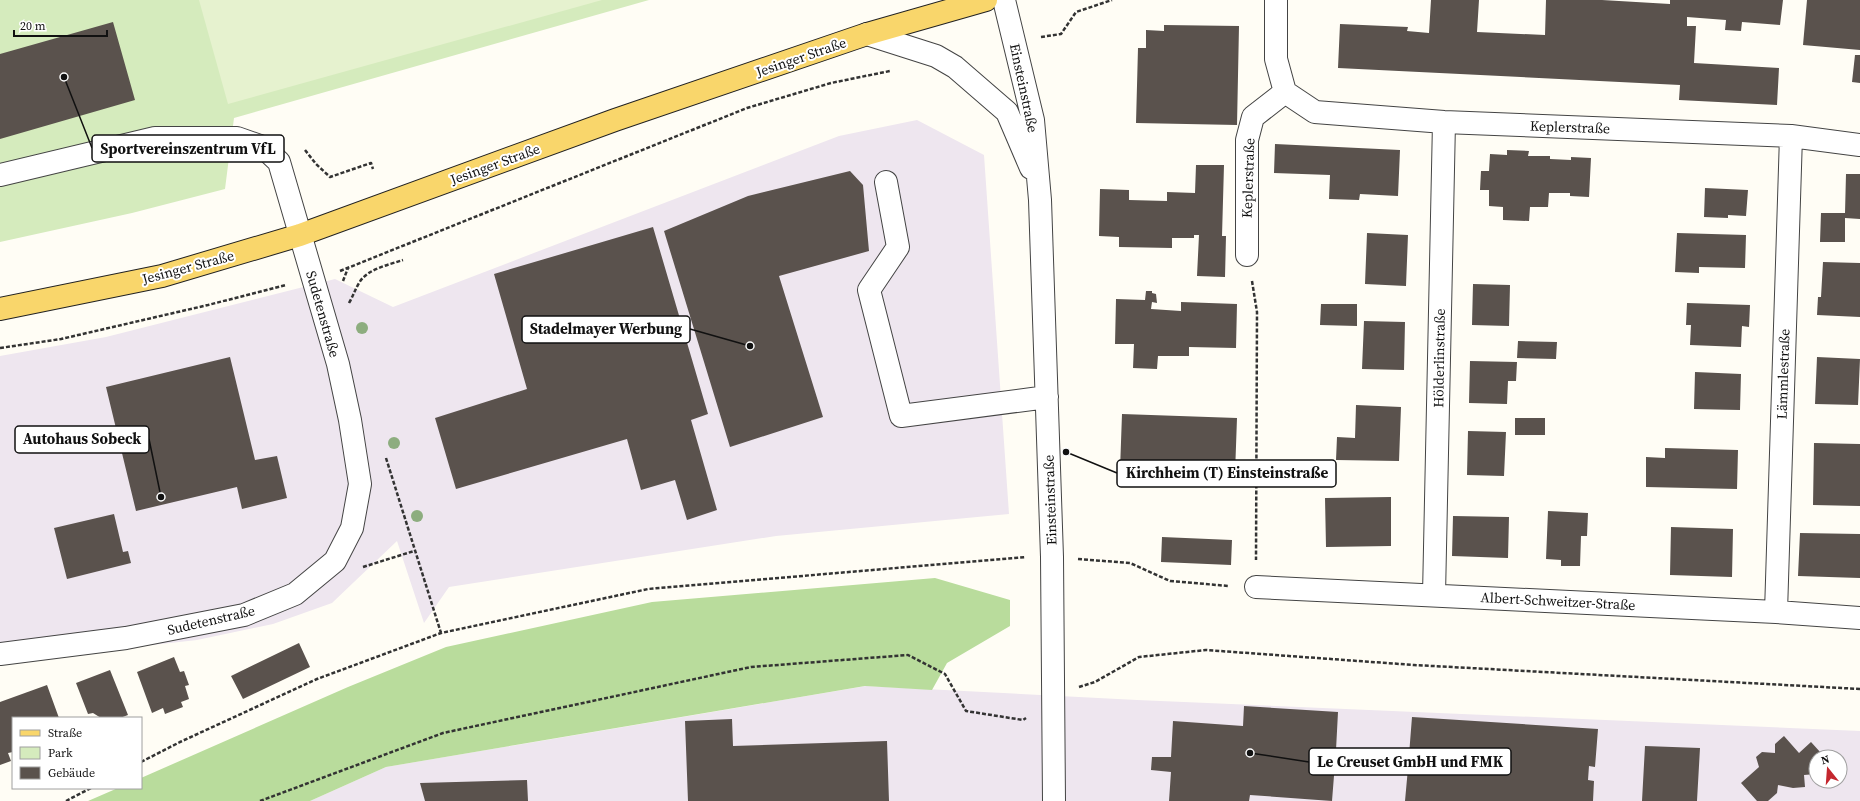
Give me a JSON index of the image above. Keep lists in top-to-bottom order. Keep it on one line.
{"streets":{"main road":["Jesinger Straße"],"street":["Einsteinstraße","Keplerstraße","Sudetenstraße","Hölderlinstraße","Lämmlestraße","Albert-Schweitzer-Straße"]},"crossings":[["Jesinger Straße","Einsteinstraße"],["Jesinger Straße","Sudetenstraße"],["Keplerstraße","Hölderlinstraße"],["Keplerstraße","Lämmlestraße"],["Hölderlinstraße","Albert-Schweitzer-Straße"],["Lämmlestraße","Albert-Schweitzer-Straße"]],"places":["Sportvereinszentrum VfL","Stadelmayer Werbung","Kirchheim (T) Einsteinstraße","Autohaus Sobeck","Le Creuset GmbH und FMK"],"legend":["Straße","Park","Gebäude"],"scale_bar":"20 m","north":"top"}
